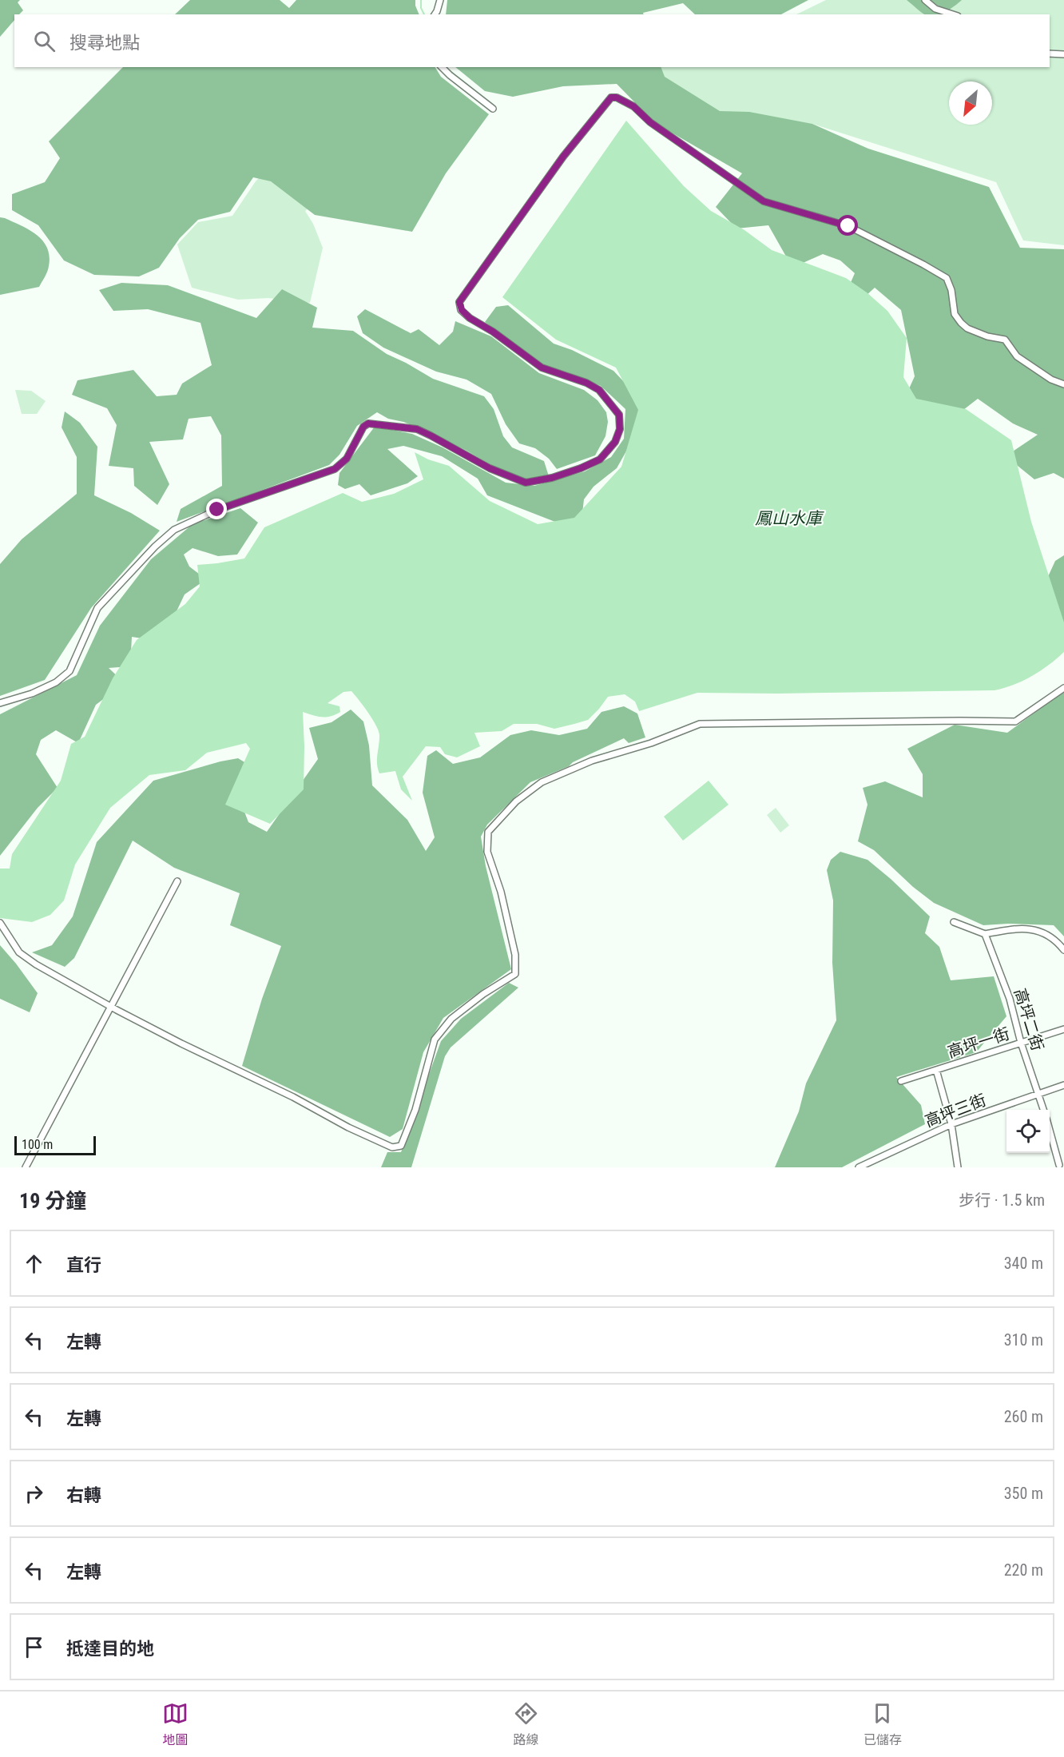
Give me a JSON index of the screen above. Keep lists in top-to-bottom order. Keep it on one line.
{"streets":{"street":["高坪二街","高坪一街","高坪三街"]},"crossings":[["高坪二街","高坪一街"],["高坪二街","高坪三街"]],"water":["鳳山水庫"],"scale_bar":"100 m","north":"bottom left","page":{"search":"搜尋地點","scale":"100 m","heading":["19 分鐘","步行 · 1.5 km"],"list":[["直行","340 m"],["左轉","310 m"],["左轉","260 m"],["右轉","350 m"],["左轉","220 m"],"抵達目的地"],"nav":["地圖","路線","已儲存"]}}
